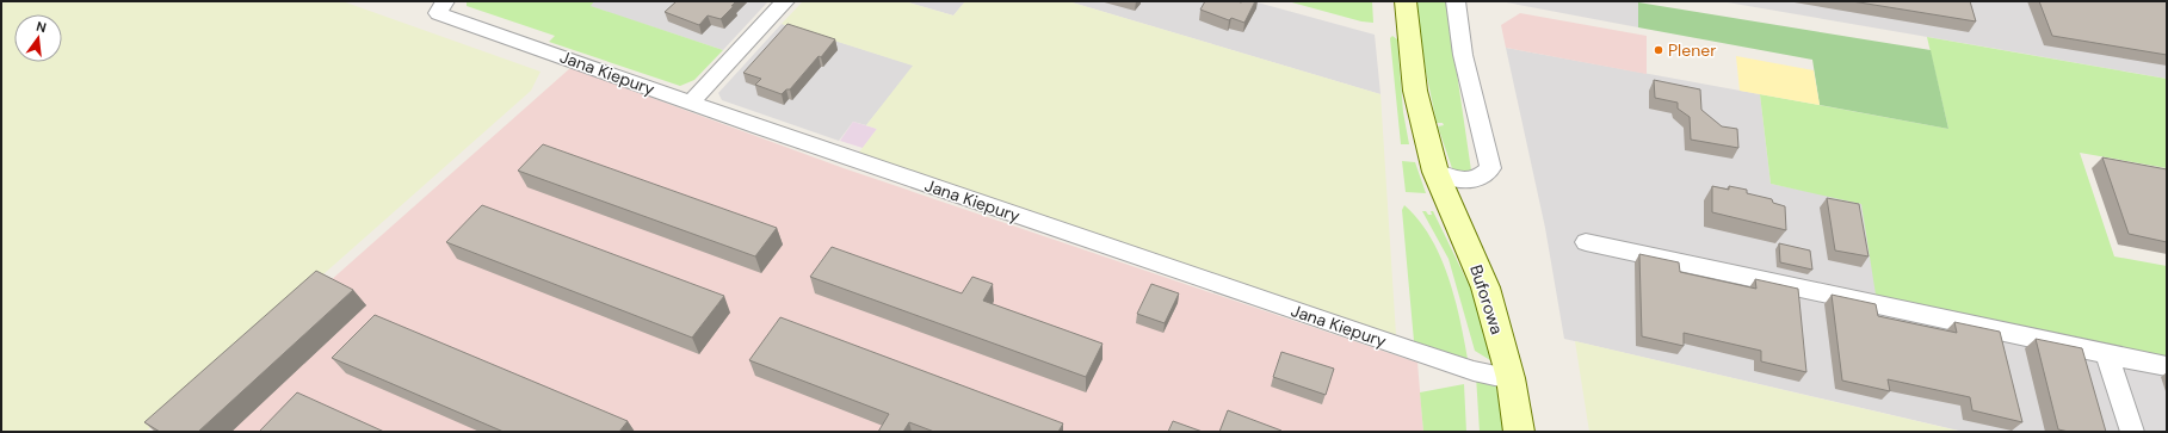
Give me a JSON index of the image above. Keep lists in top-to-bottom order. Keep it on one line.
{"streets":{"main road":["Buforowa"],"street":["Jana Kiepury"]},"crossings":[["Jana Kiepury","Buforowa"]],"places":["Plener"],"north":"top"}
